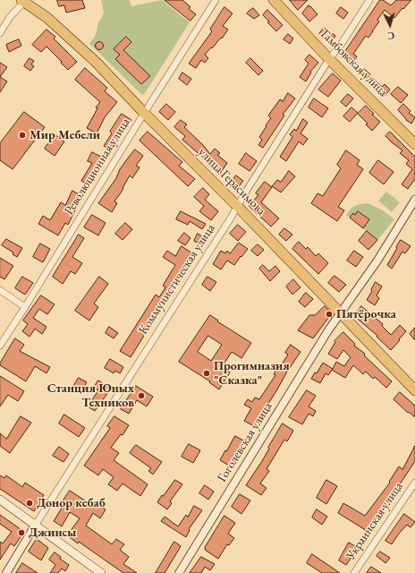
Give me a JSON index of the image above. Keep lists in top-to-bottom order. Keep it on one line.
{"streets":{"main road":["Тамбовская улица","улица Герасимова"],"street":["Революционная улица","Коммунистическая улица","Гоголевская улица","Украинская улица"]},"crossings":[["Тамбовская улица","Коммунистическая улица"],["Революционная улица","улица Герасимова"],["улица Герасимова","Коммунистическая улица"],["улица Герасимова","Гоголевская улица"]],"places":["Мир Мебели","Пятёрочка","Прогимназия \"Сказка\"","Станция Юных Техников","Донор кебаб","Джинсы"],"north":"bottom"}
